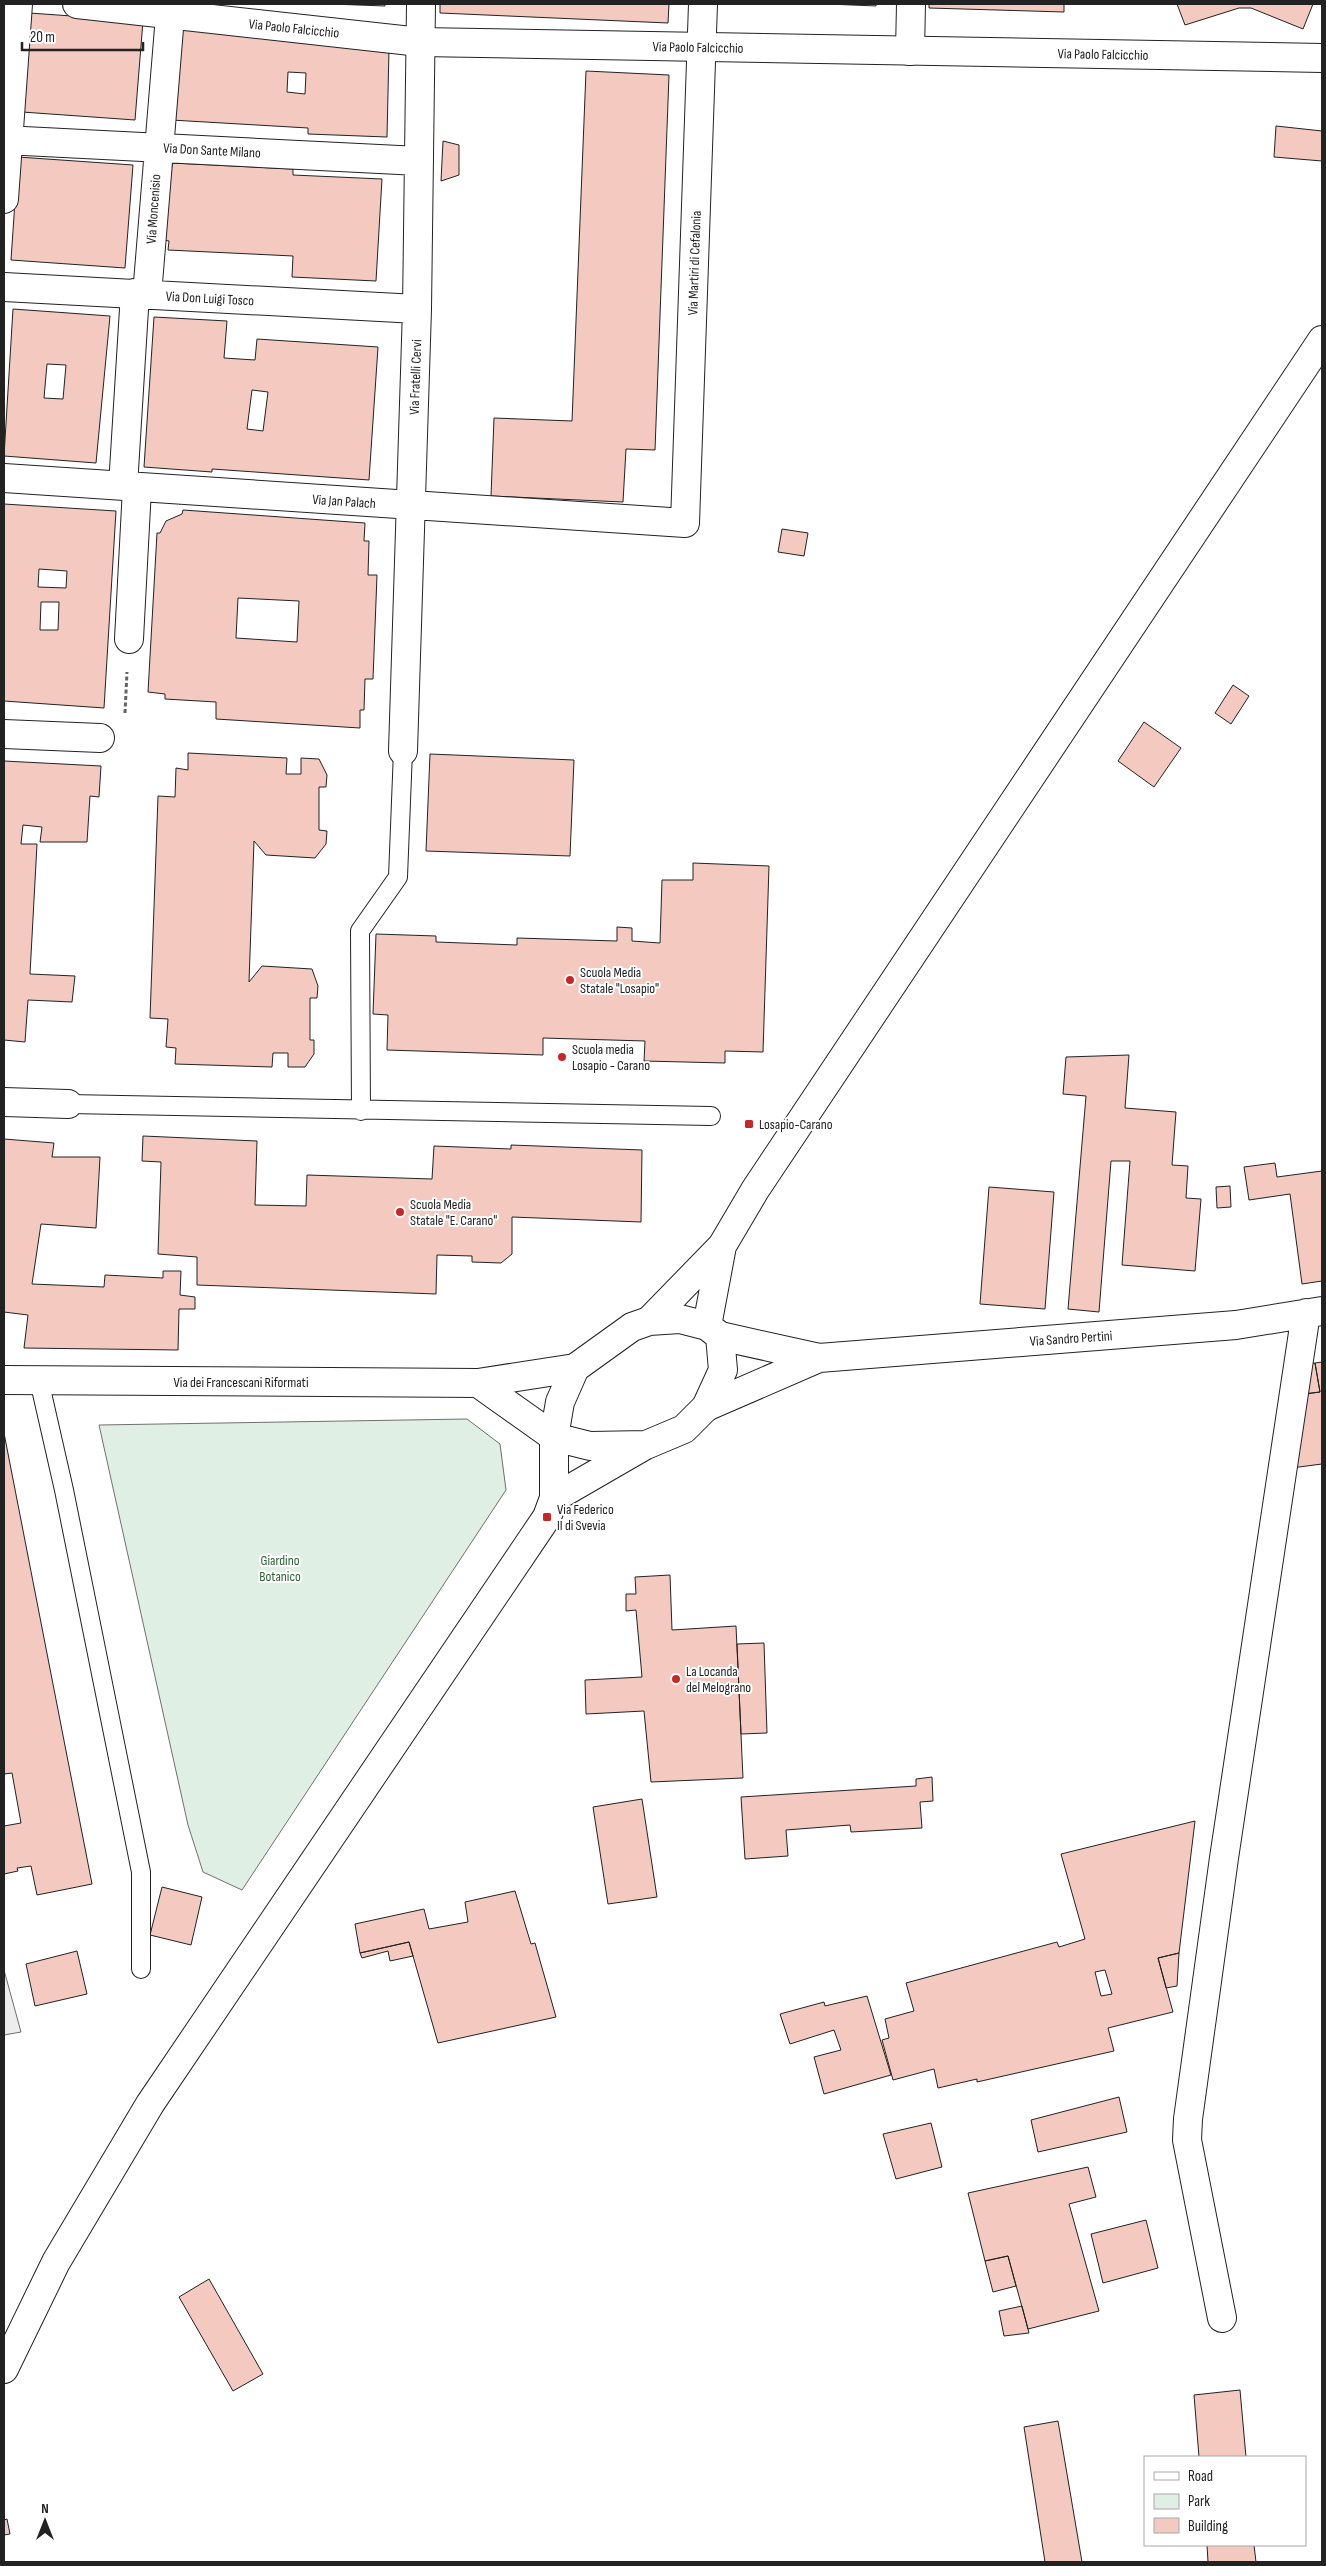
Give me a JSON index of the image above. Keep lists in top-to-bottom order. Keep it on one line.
{"streets":{"street":["Via Paolo Falcicchio","Via Don Sante Milano","Via Moncenisio","Via Martiri di Cefalonia","Via Don Luigi Tosco","Via Fratelli Cervi","Via Jan Palach","Via Sandro Pertini","Via dei Francescani Riformati"]},"crossings":[["Via Paolo Falcicchio","Via Moncenisio"],["Via Paolo Falcicchio","Via Martiri di Cefalonia"],["Via Paolo Falcicchio","Via Fratelli Cervi"],["Via Don Sante Milano","Via Moncenisio"],["Via Don Sante Milano","Via Fratelli Cervi"],["Via Moncenisio","Via Don Luigi Tosco"],["Via Moncenisio","Via Jan Palach"],["Via Martiri di Cefalonia","Via Jan Palach"],["Via Don Luigi Tosco","Via Fratelli Cervi"],["Via Fratelli Cervi","Via Jan Palach"]],"parks":["Giardino Botanico"],"places":{"other":["Scuola Media Statale \"Losapio\"","Scuola media Losapio - Carano","Scuola Media Statale \"E. Carano\"","La Locanda del Melograno"],"transit":["Losapio-Carano","Via Federico II di Svevia"]},"legend":["Road","Park","Building"],"scale_bar":"20 m","north":"top"}
